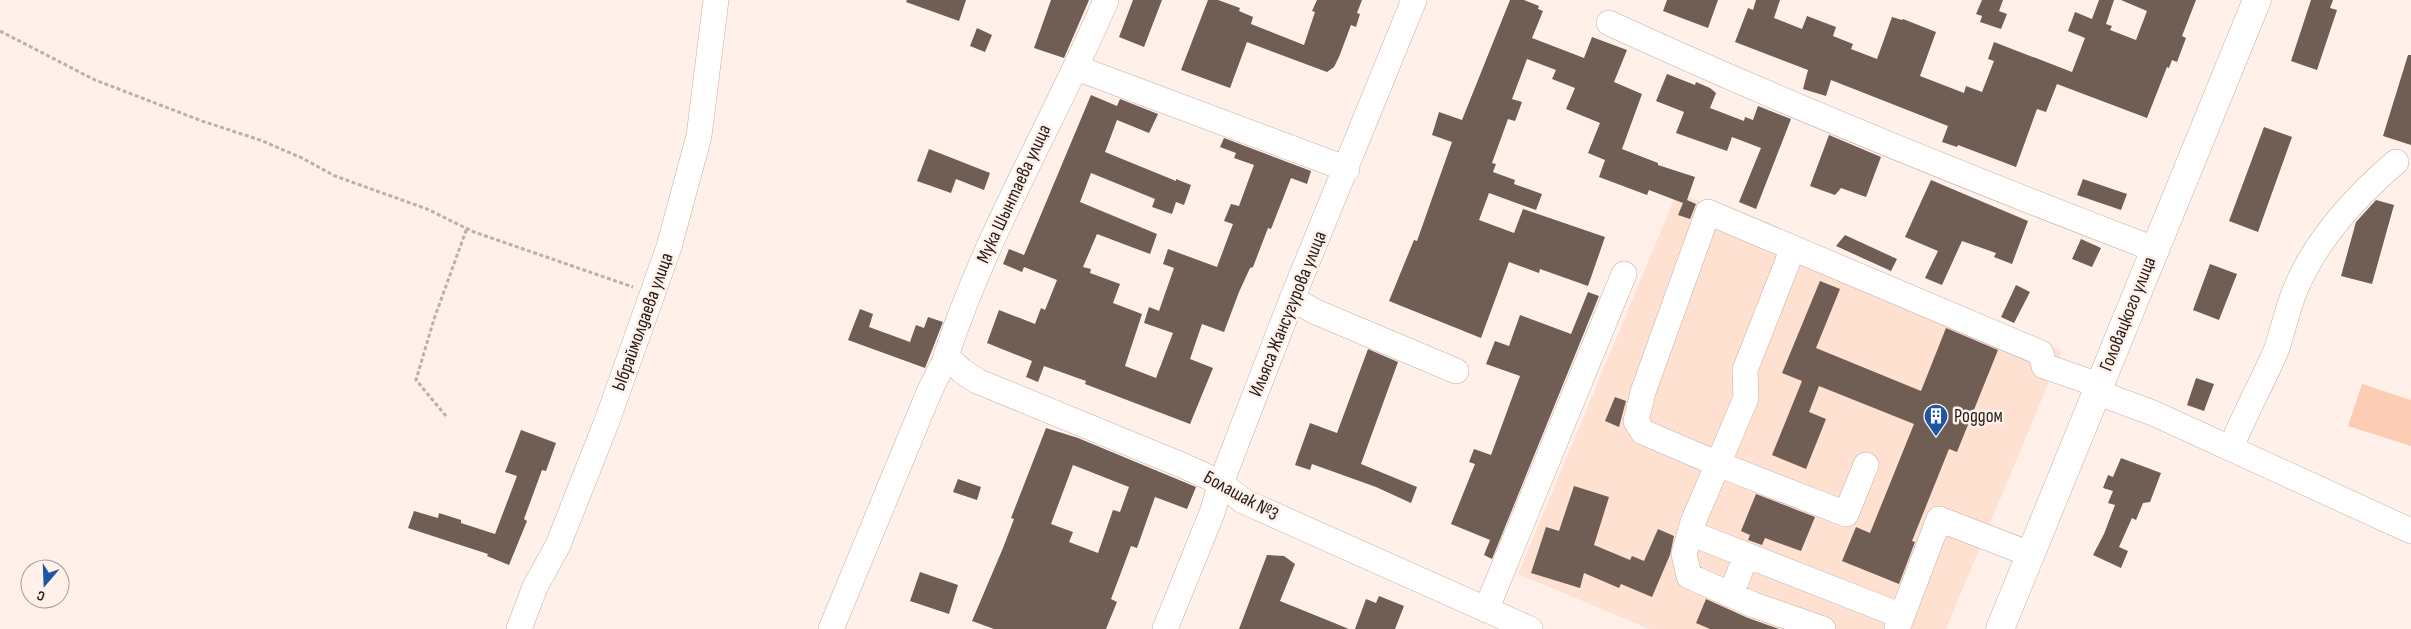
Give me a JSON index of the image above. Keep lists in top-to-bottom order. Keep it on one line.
{"streets":{"main road":["Головацкого улица"],"street":["Мука Шынтаева улица","Ильяса Жансугурова улица","Ыбраймолдаева улица","Болашак №3"]},"crossings":[["Мука Шынтаева улица","Болашак №3"],["Ильяса Жансугурова улица","Болашак №3"]],"places":{"building":["Роддом"]},"north":"bottom"}
